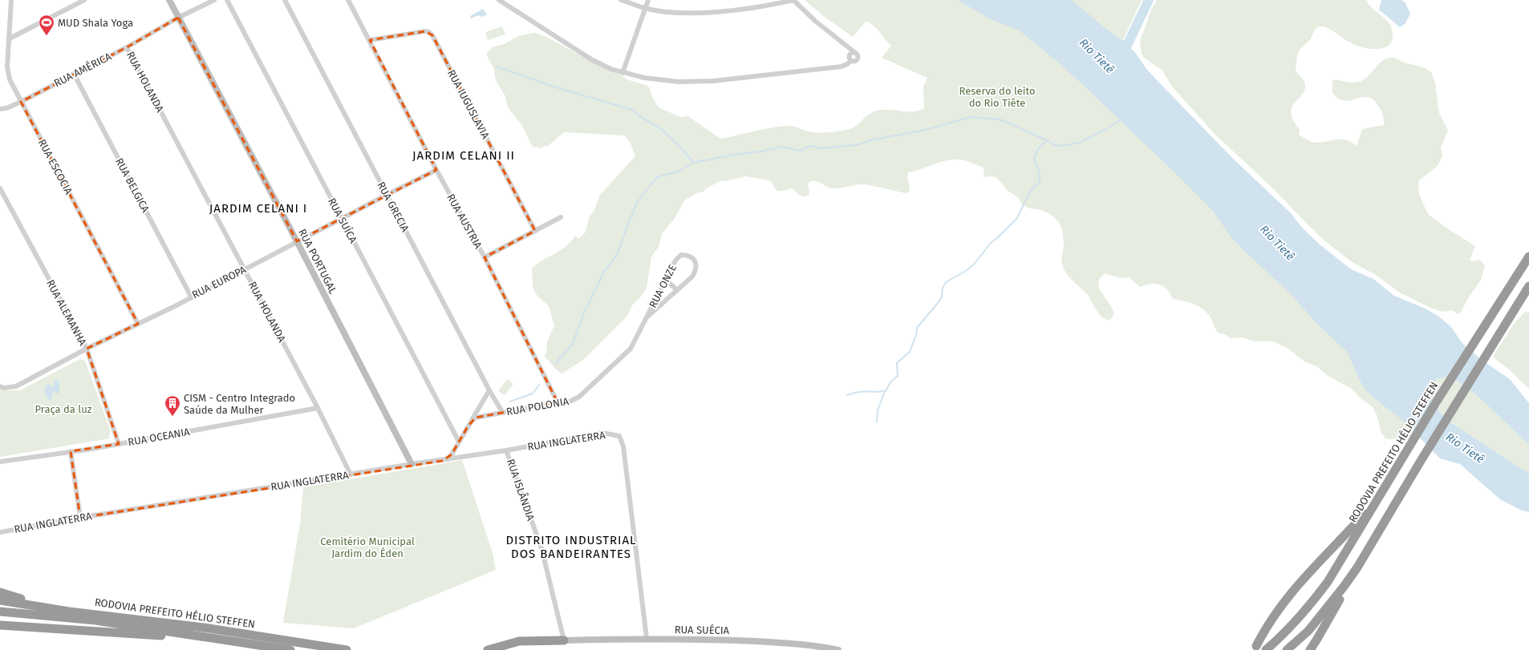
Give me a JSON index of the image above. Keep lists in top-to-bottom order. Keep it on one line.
{"streets":{"highway":["RODOVIA PREFEITO HÉLIO STEFFEN"],"street":["RUA AMÉRICA","RUA HOLANDA","RUA IUGUSLAVIA","RUA ESCOCIA","RUA BELGICA","RUA GRECIA","RUA SUÍCA","RUA AUSTRIA","RUA PORTUGAL","RUA EUROPA","RUA ONZE","RUA ALEMANHA","RUA POLONIA","RUA OCEANIA","RUA INGLATERRA","RUA ISLÂNDIA","RUA SUÉCIA"]},"crossings":[["RUA AMÉRICA","RUA HOLANDA"],["RUA AMÉRICA","RUA ESCOCIA"],["RUA AMÉRICA","RUA BELGICA"],["RUA AMÉRICA","RUA PORTUGAL"],["RUA HOLANDA","RUA EUROPA"],["RUA HOLANDA","RUA OCEANIA"],["RUA HOLANDA","RUA INGLATERRA"],["RUA IUGUSLAVIA","RUA AUSTRIA"],["RUA ESCOCIA","RUA EUROPA"],["RUA BELGICA","RUA EUROPA"],["RUA GRECIA","RUA EUROPA"],["RUA GRECIA","RUA POLONIA"],["RUA SUÍCA","RUA EUROPA"],["RUA AUSTRIA","RUA EUROPA"],["RUA AUSTRIA","RUA POLONIA"],["RUA PORTUGAL","RUA EUROPA"],["RUA PORTUGAL","RUA INGLATERRA"],["RUA EUROPA","RUA ALEMANHA"],["RUA ONZE","RUA POLONIA"],["RUA ALEMANHA","RUA OCEANIA"],["RUA INGLATERRA","RUA ISLÂNDIA"],["RUA INGLATERRA","RUA SUÉCIA"],["RUA ISLÂNDIA","RUA SUÉCIA"]],"districts":["JARDIM CELANI II","JARDIM CELANI I","DISTRITO INDUSTRIAL DOS BANDEIRANTES"],"water":["Rio Tietê"],"parks":["Reserva do leito do Rio Tiête","Praça da luz","Cemitério Municipal Jardim do Éden"],"places":{"sports":["MUD Shala Yoga"],"building":["CISM - Centro Integrado Saúde da Mulher"]}}
